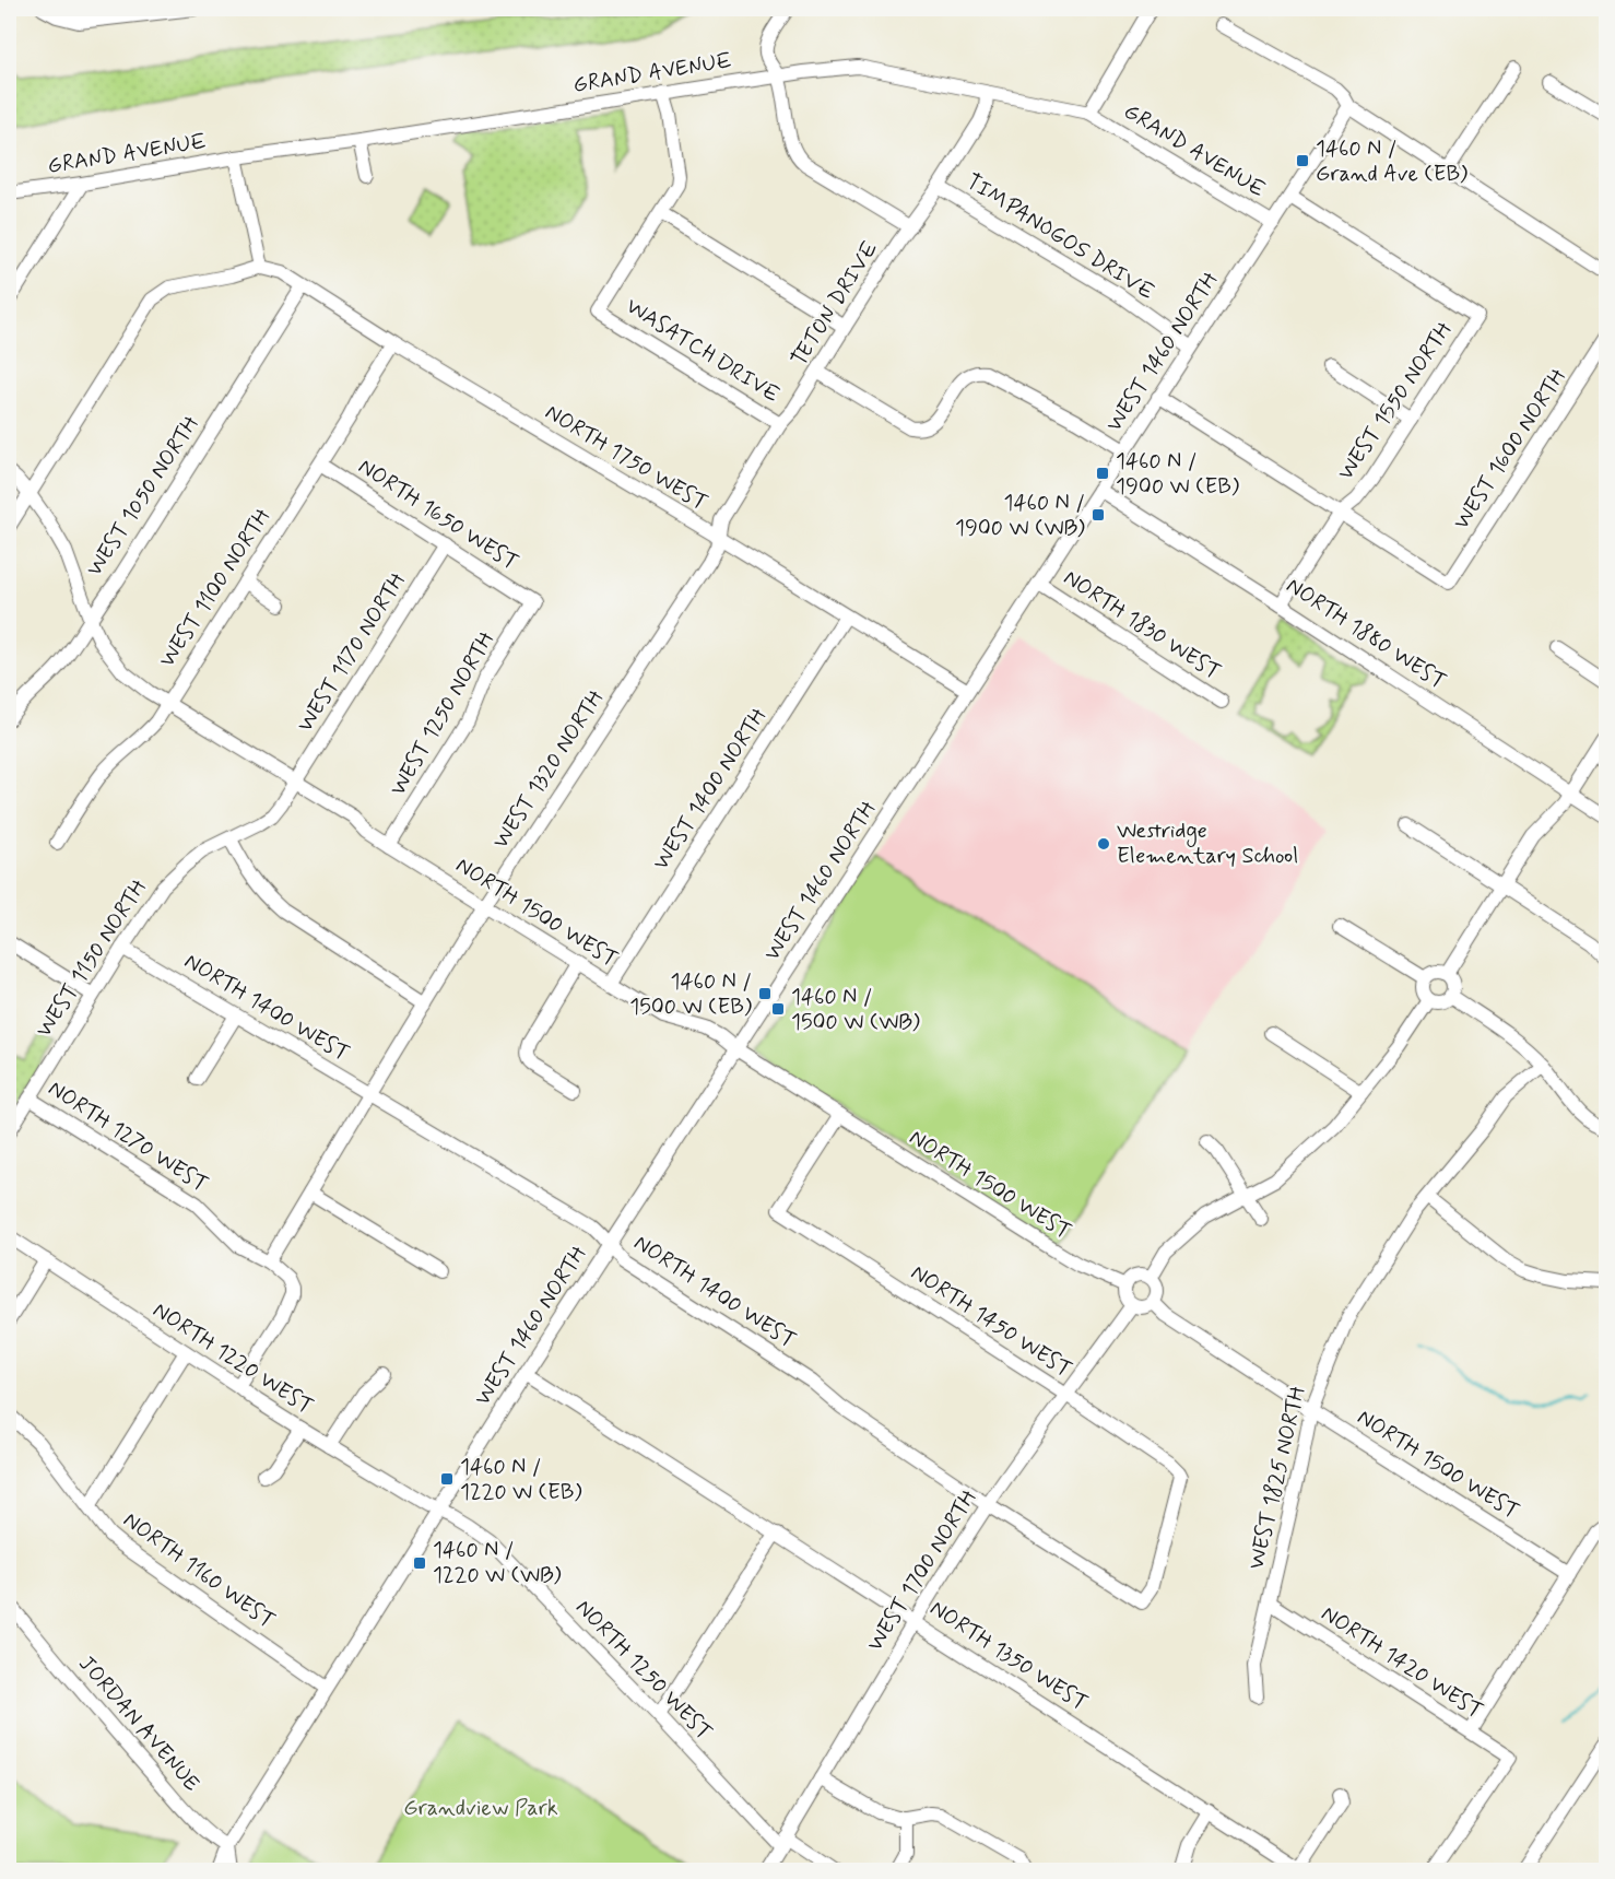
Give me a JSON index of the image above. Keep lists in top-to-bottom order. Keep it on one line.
{"streets":{"street":["GRAND AVENUE","TIMPANOGOS DRIVE","TETON DRIVE","WASATCH DRIVE","WEST 1460 NORTH","WEST 1550 NORTH","WEST 1600 NORTH","NORTH 1750 WEST","WEST 1050 NORTH","NORTH 1650 WEST","WEST 1100 NORTH","NORTH 1830 WEST","NORTH 1880 WEST","WEST 1170 NORTH","WEST 1250 NORTH","WEST 1320 NORTH","WEST 1400 NORTH","NORTH 1500 WEST","WEST 1150 NORTH","NORTH 1400 WEST","NORTH 1270 WEST","NORTH 1450 WEST","NORTH 1220 WEST","WEST 1825 NORTH","NORTH 1160 WEST","WEST 1700 NORTH","NORTH 1350 WEST","NORTH 1420 WEST","NORTH 1250 WEST","JORDAN AVENUE"]},"crossings":[["GRAND AVENUE","TETON DRIVE"],["GRAND AVENUE","WEST 1460 NORTH"],["TIMPANOGOS DRIVE","TETON DRIVE"],["TIMPANOGOS DRIVE","WEST 1460 NORTH"],["TETON DRIVE","WASATCH DRIVE"],["TETON DRIVE","NORTH 1750 WEST"],["TETON DRIVE","WEST 1320 NORTH"],["WEST 1460 NORTH","WEST 1550 NORTH"],["WEST 1460 NORTH","NORTH 1750 WEST"],["WEST 1460 NORTH","NORTH 1830 WEST"],["WEST 1460 NORTH","NORTH 1880 WEST"],["WEST 1460 NORTH","NORTH 1500 WEST"],["WEST 1460 NORTH","NORTH 1400 WEST"],["WEST 1460 NORTH","NORTH 1220 WEST"],["WEST 1460 NORTH","NORTH 1160 WEST"],["WEST 1460 NORTH","NORTH 1350 WEST"],["WEST 1460 NORTH","NORTH 1250 WEST"],["WEST 1460 NORTH","JORDAN AVENUE"],["WEST 1550 NORTH","WEST 1600 NORTH"],["WEST 1550 NORTH","NORTH 1880 WEST"],["NORTH 1750 WEST","WEST 1050 NORTH"],["NORTH 1750 WEST","WEST 1100 NORTH"],["NORTH 1750 WEST","WEST 1320 NORTH"],["NORTH 1750 WEST","WEST 1400 NORTH"],["WEST 1050 NORTH","NORTH 1500 WEST"],["NORTH 1650 WEST","WEST 1100 NORTH"],["NORTH 1650 WEST","WEST 1170 NORTH"],["NORTH 1650 WEST","WEST 1250 NORTH"],["WEST 1100 NORTH","NORTH 1500 WEST"],["WEST 1170 NORTH","NORTH 1500 WEST"],["WEST 1170 NORTH","WEST 1150 NORTH"],["WEST 1250 NORTH","NORTH 1500 WEST"],["WEST 1320 NORTH","NORTH 1500 WEST"],["WEST 1320 NORTH","NORTH 1400 WEST"],["WEST 1320 NORTH","NORTH 1270 WEST"],["WEST 1400 NORTH","NORTH 1500 WEST"],["NORTH 1500 WEST","WEST 1150 NORTH"],["NORTH 1500 WEST","NORTH 1450 WEST"],["NORTH 1500 WEST","WEST 1825 NORTH"],["NORTH 1500 WEST","WEST 1700 NORTH"],["WEST 1150 NORTH","NORTH 1400 WEST"],["WEST 1150 NORTH","NORTH 1270 WEST"],["NORTH 1400 WEST","NORTH 1450 WEST"],["NORTH 1400 WEST","WEST 1700 NORTH"],["NORTH 1270 WEST","NORTH 1220 WEST"],["NORTH 1450 WEST","WEST 1700 NORTH"],["NORTH 1220 WEST","NORTH 1250 WEST"],["WEST 1825 NORTH","NORTH 1420 WEST"],["WEST 1700 NORTH","NORTH 1350 WEST"],["WEST 1700 NORTH","NORTH 1250 WEST"]],"parks":["Grandview Park"],"places":{"transit":["1460 N / Grand Ave (EB)","1460 N / 1900 W (EB)","1460 N / 1900 W (WB)","1460 N / 1500 W (EB)","1460 N / 1500 W (WB)","1460 N / 1220 W (EB)","1460 N / 1220 W (WB)"],"other":["Westridge Elementary School"]}}
